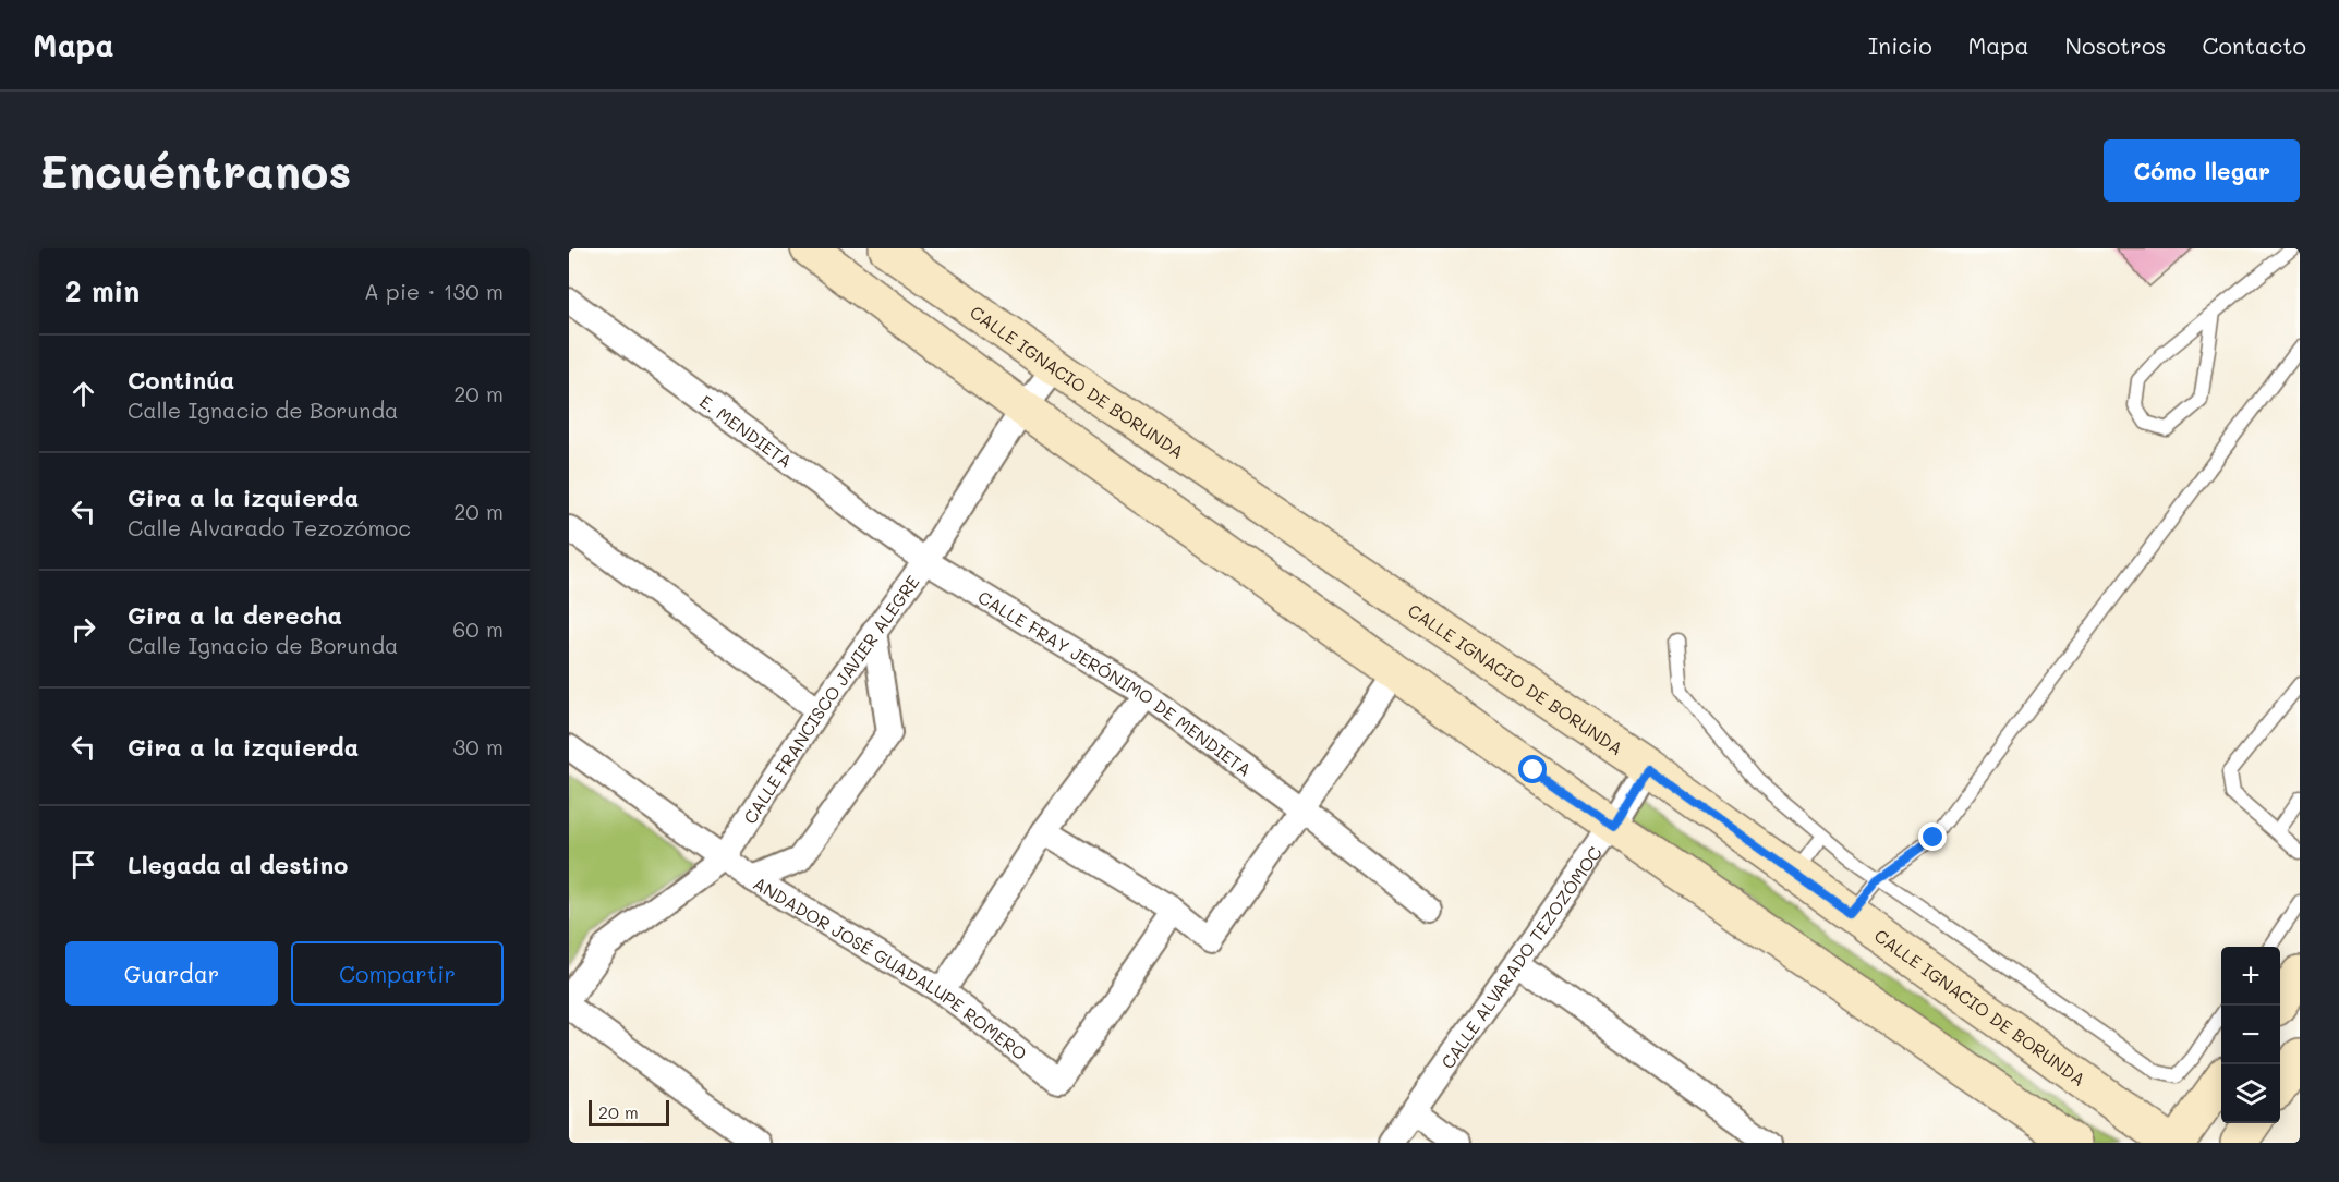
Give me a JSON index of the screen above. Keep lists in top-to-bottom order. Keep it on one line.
{"streets":{"street":["CALLE IGNACIO DE BORUNDA","E. MENDIETA","CALLE FRAY JERÓNIMO DE MENDIETA","CALLE FRANCISCO JAVIER ALEGRE","CALLE ALVARADO TEZOZÓMOC","ANDADOR JOSÉ GUADALUPE ROMERO"]},"crossings":[["CALLE IGNACIO DE BORUNDA","CALLE FRANCISCO JAVIER ALEGRE"],["CALLE IGNACIO DE BORUNDA","CALLE ALVARADO TEZOZÓMOC"],["E. MENDIETA","CALLE FRAY JERÓNIMO DE MENDIETA"],["E. MENDIETA","CALLE FRANCISCO JAVIER ALEGRE"],["CALLE FRAY JERÓNIMO DE MENDIETA","CALLE FRANCISCO JAVIER ALEGRE"],["CALLE FRANCISCO JAVIER ALEGRE","ANDADOR JOSÉ GUADALUPE ROMERO"]],"scale_bar":"20 m","page":{"header":"Mapa","nav":["Inicio","Mapa","Nosotros","Contacto"],"buttons":["Cómo llegar",["Guardar","Compartir"]],"title":"Encuéntranos","heading":["2 min","A pie · 130 m"],"list":[["Continúa","Calle Ignacio de Borunda","20 m"],["Gira a la izquierda","Calle Alvarado Tezozómoc","20 m"],["Gira a la derecha","Calle Ignacio de Borunda","60 m"],["Gira a la izquierda","30 m"],"Llegada al destino"],"map_buttons":["+","−"],"scale":"20 m"}}
